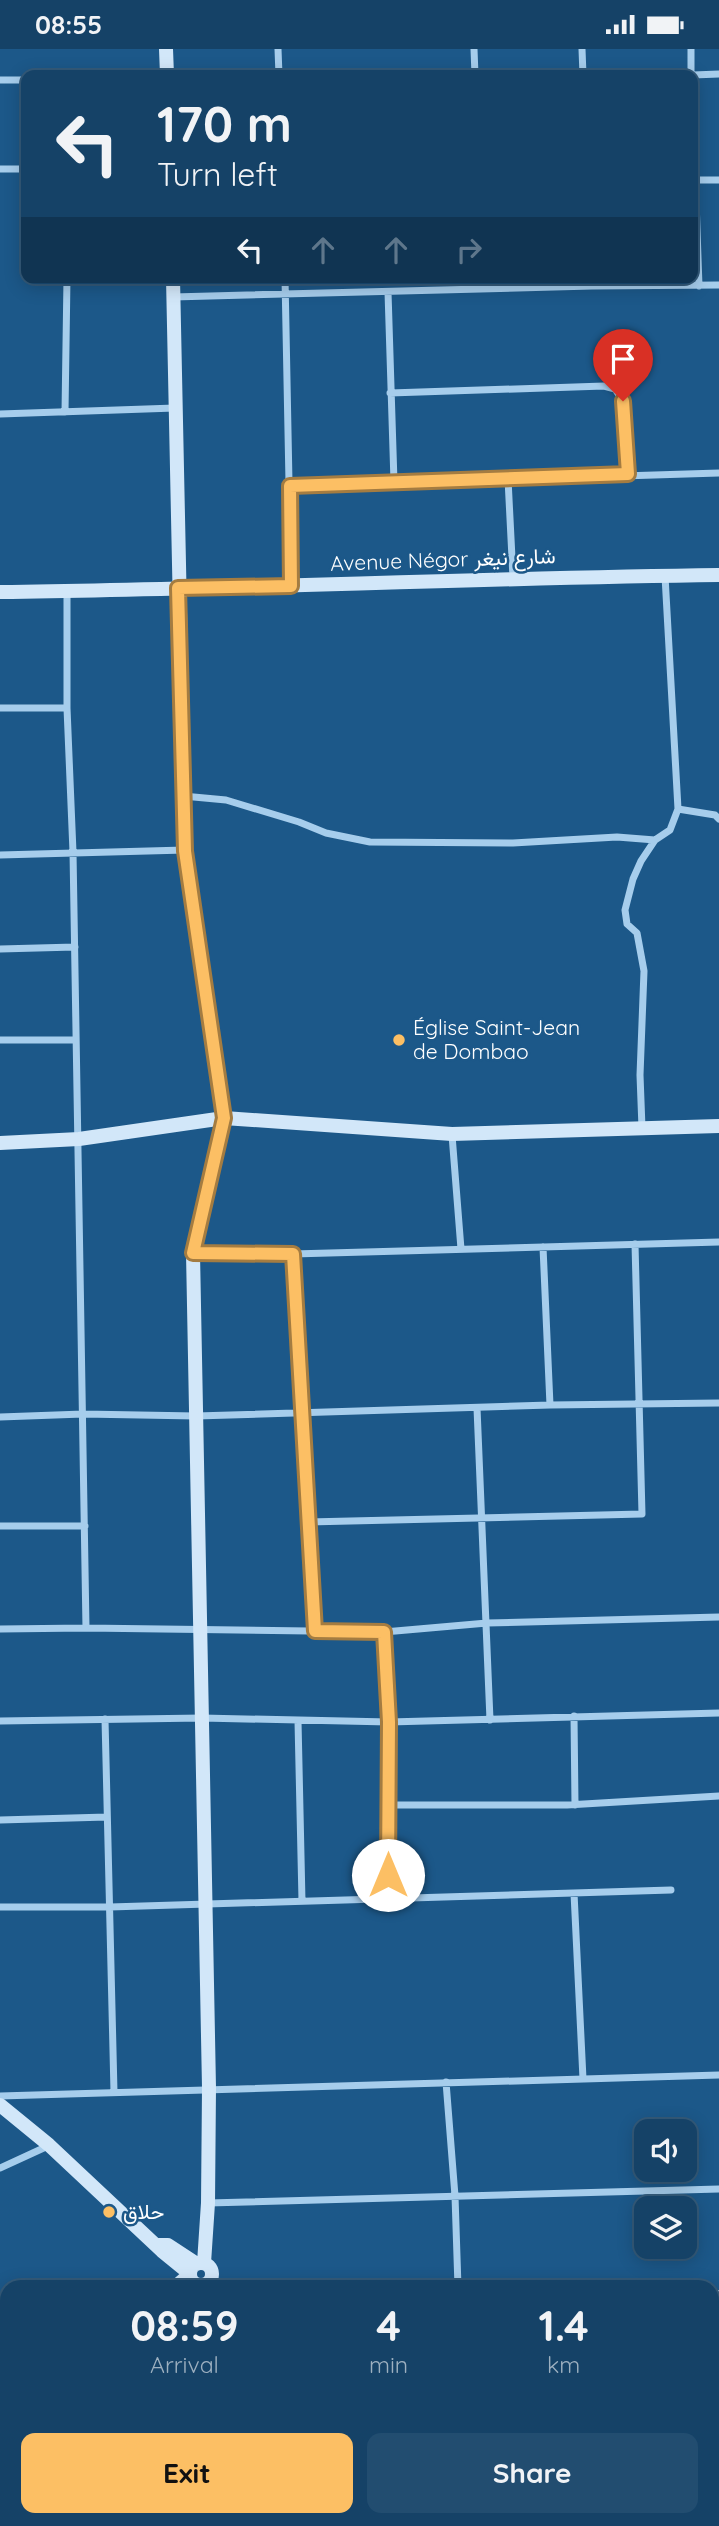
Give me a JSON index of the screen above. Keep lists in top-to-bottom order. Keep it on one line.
{"streets":{"street":["Avenue Négor شارع نيغر"]},"places":["Église Saint-Jean de Dombao","حلاق"],"page":{"status":"08:55","turn":["170 m","Turn left"],"eta":["08:59","Arrival","4","min","1.4","km"],"buttons":["Exit","Share"]}}
